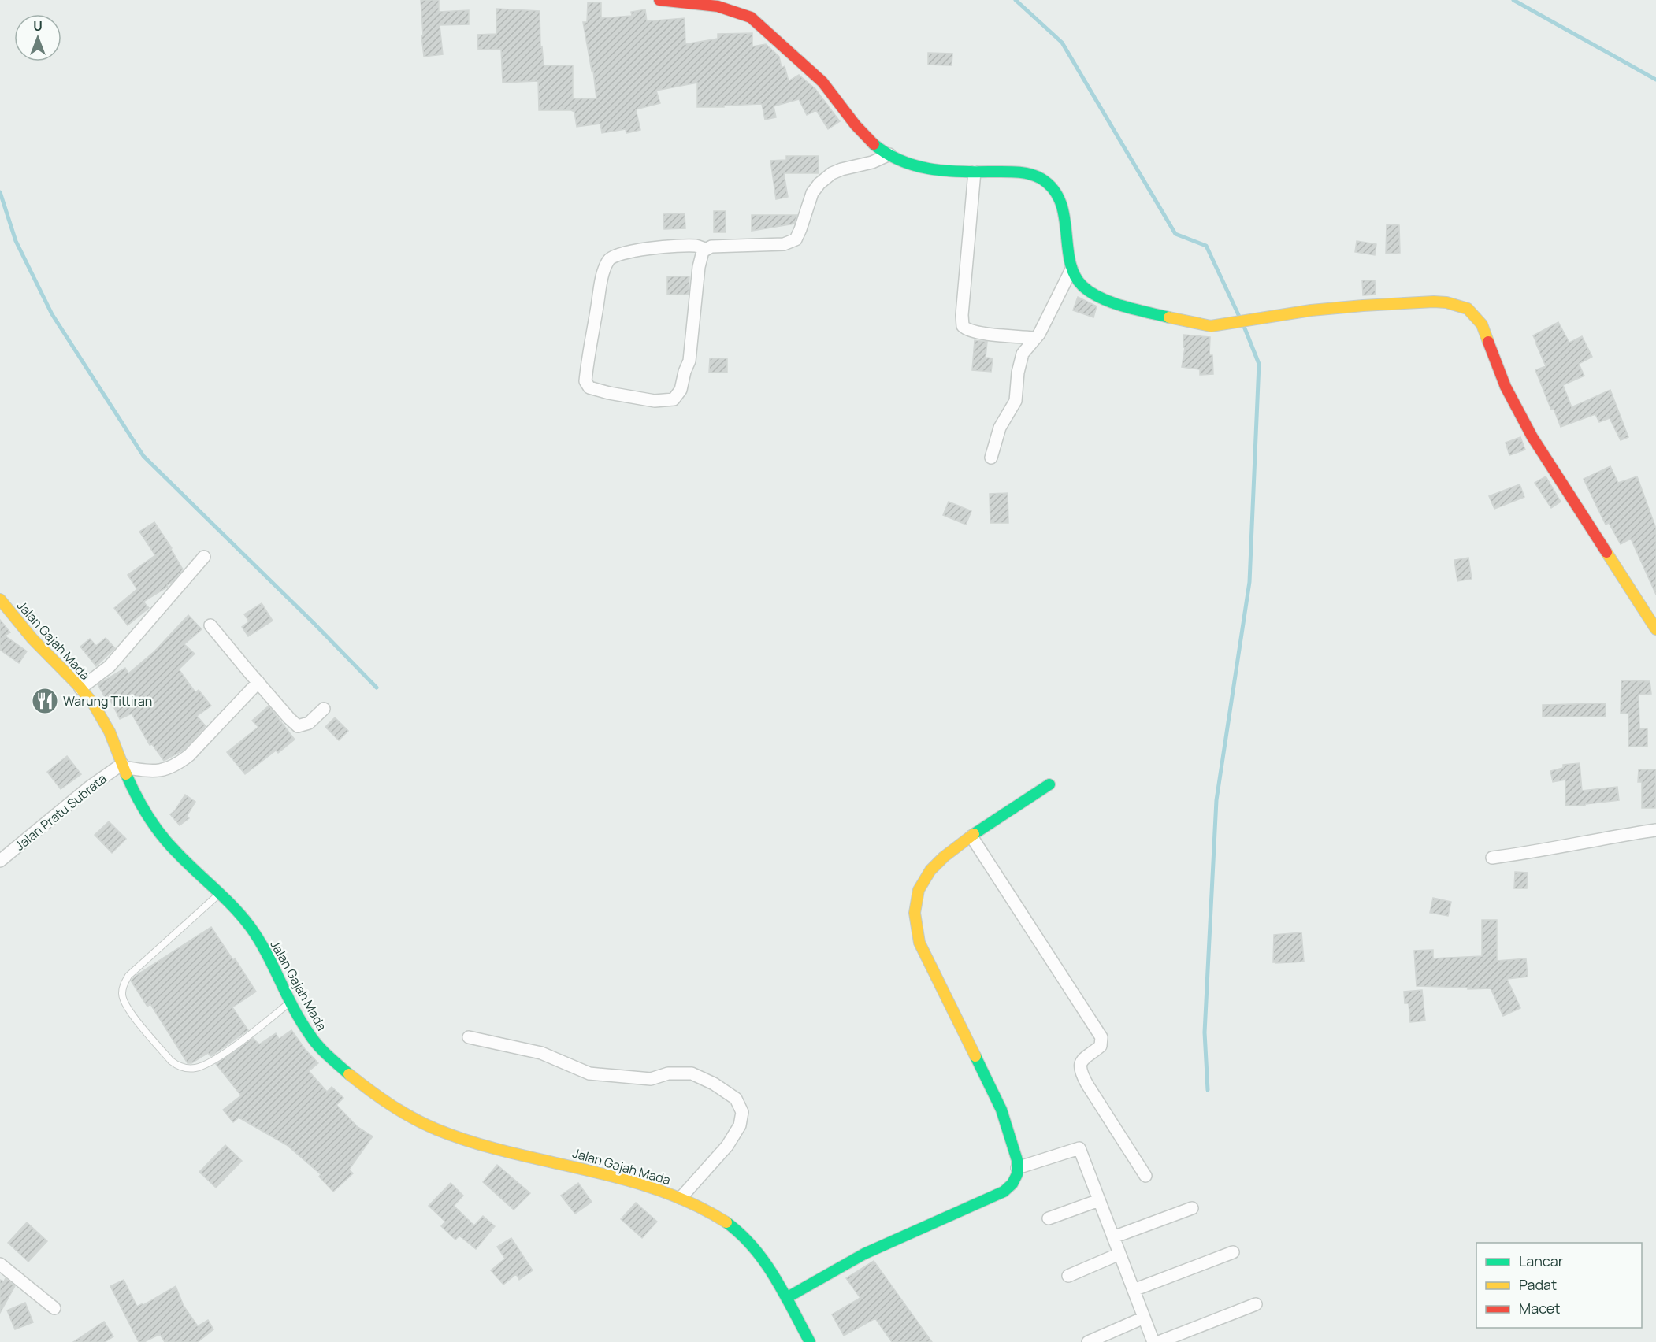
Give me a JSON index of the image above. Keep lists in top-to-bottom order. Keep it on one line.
{"streets":{"main road":["Jalan Gajah Mada"],"street":["Jalan Pratu Subrata"]},"crossings":[["Jalan Gajah Mada","Jalan Pratu Subrata"]],"places":{"restaurant":["Warung Tittiran"]},"legend":["Lancar","Padat","Macet"],"north":"top"}
